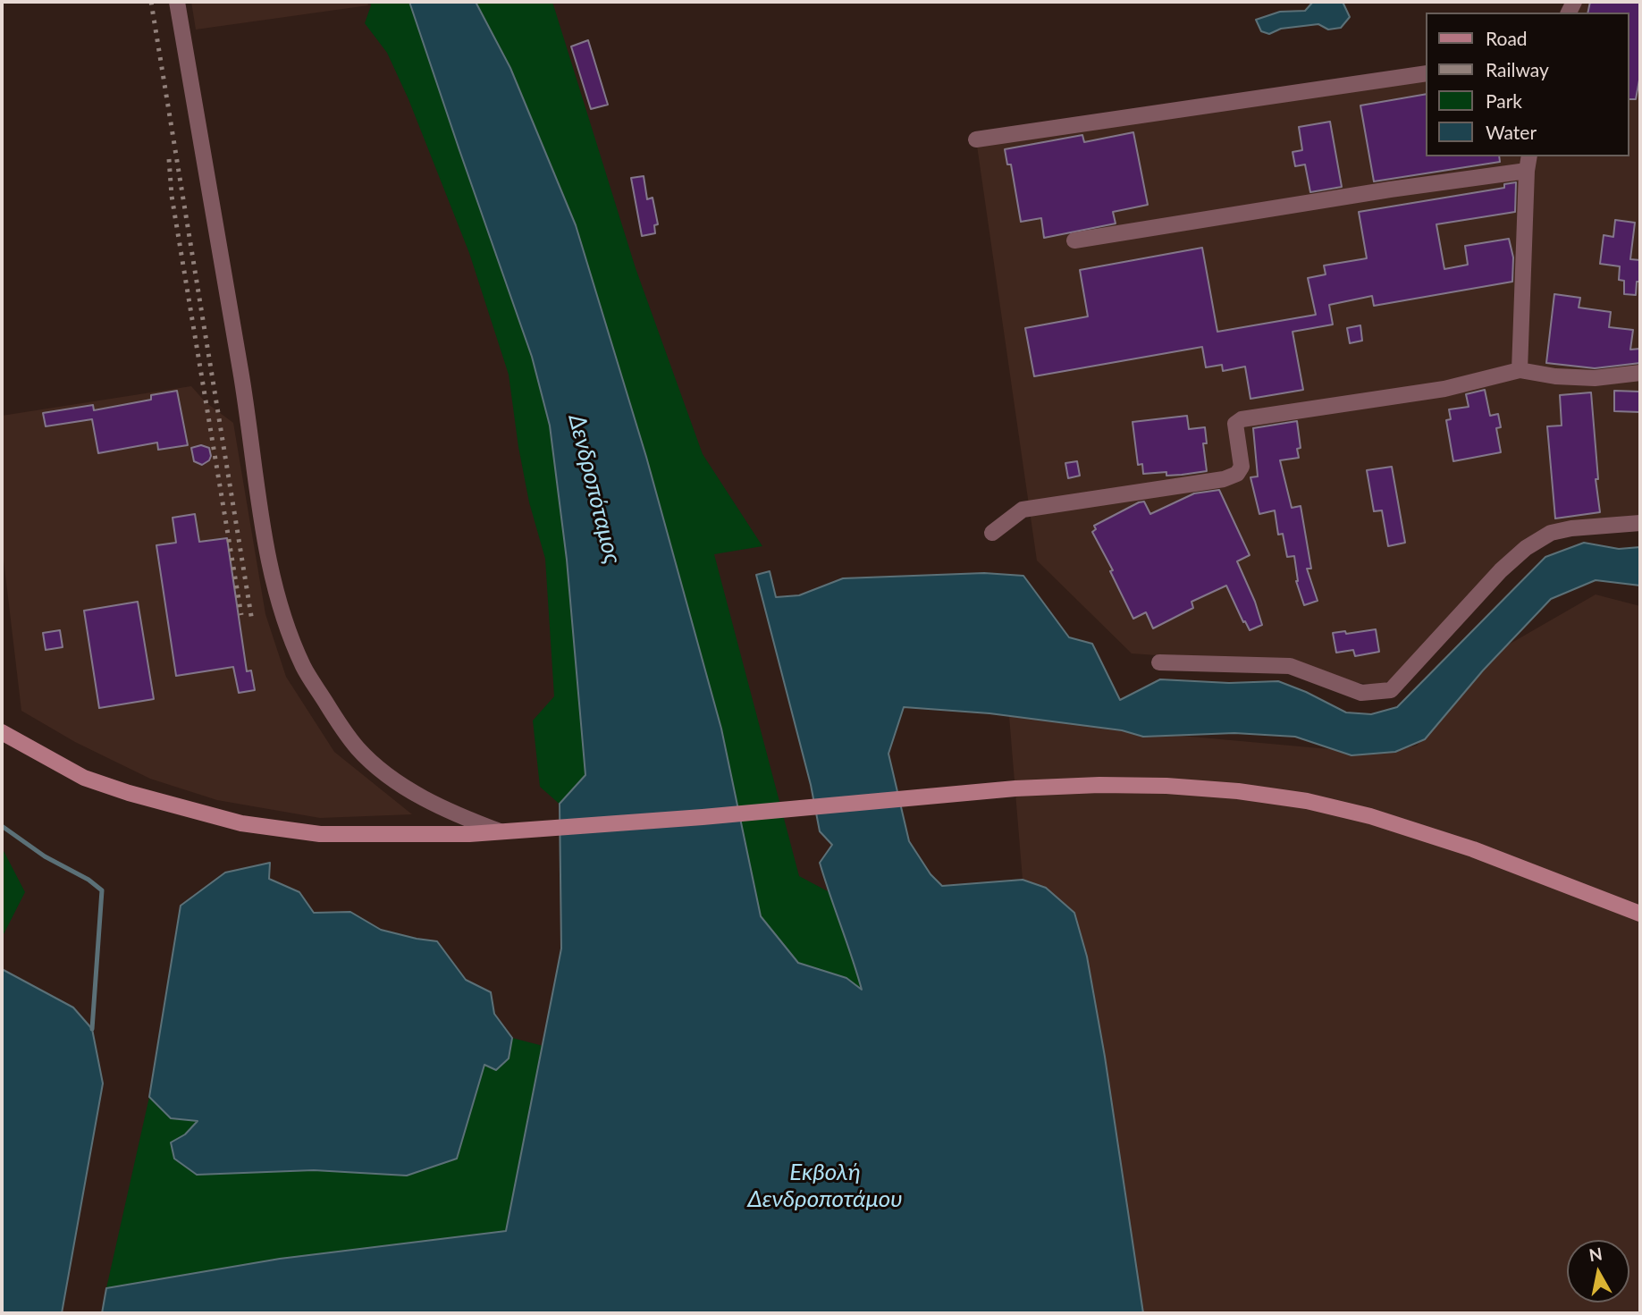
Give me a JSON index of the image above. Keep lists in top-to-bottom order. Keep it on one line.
{"water":["Δενδροπόταμος","Εκβολή Δενδροποτάμου"],"legend":["Road","Railway","Park","Water"],"north":"top"}
